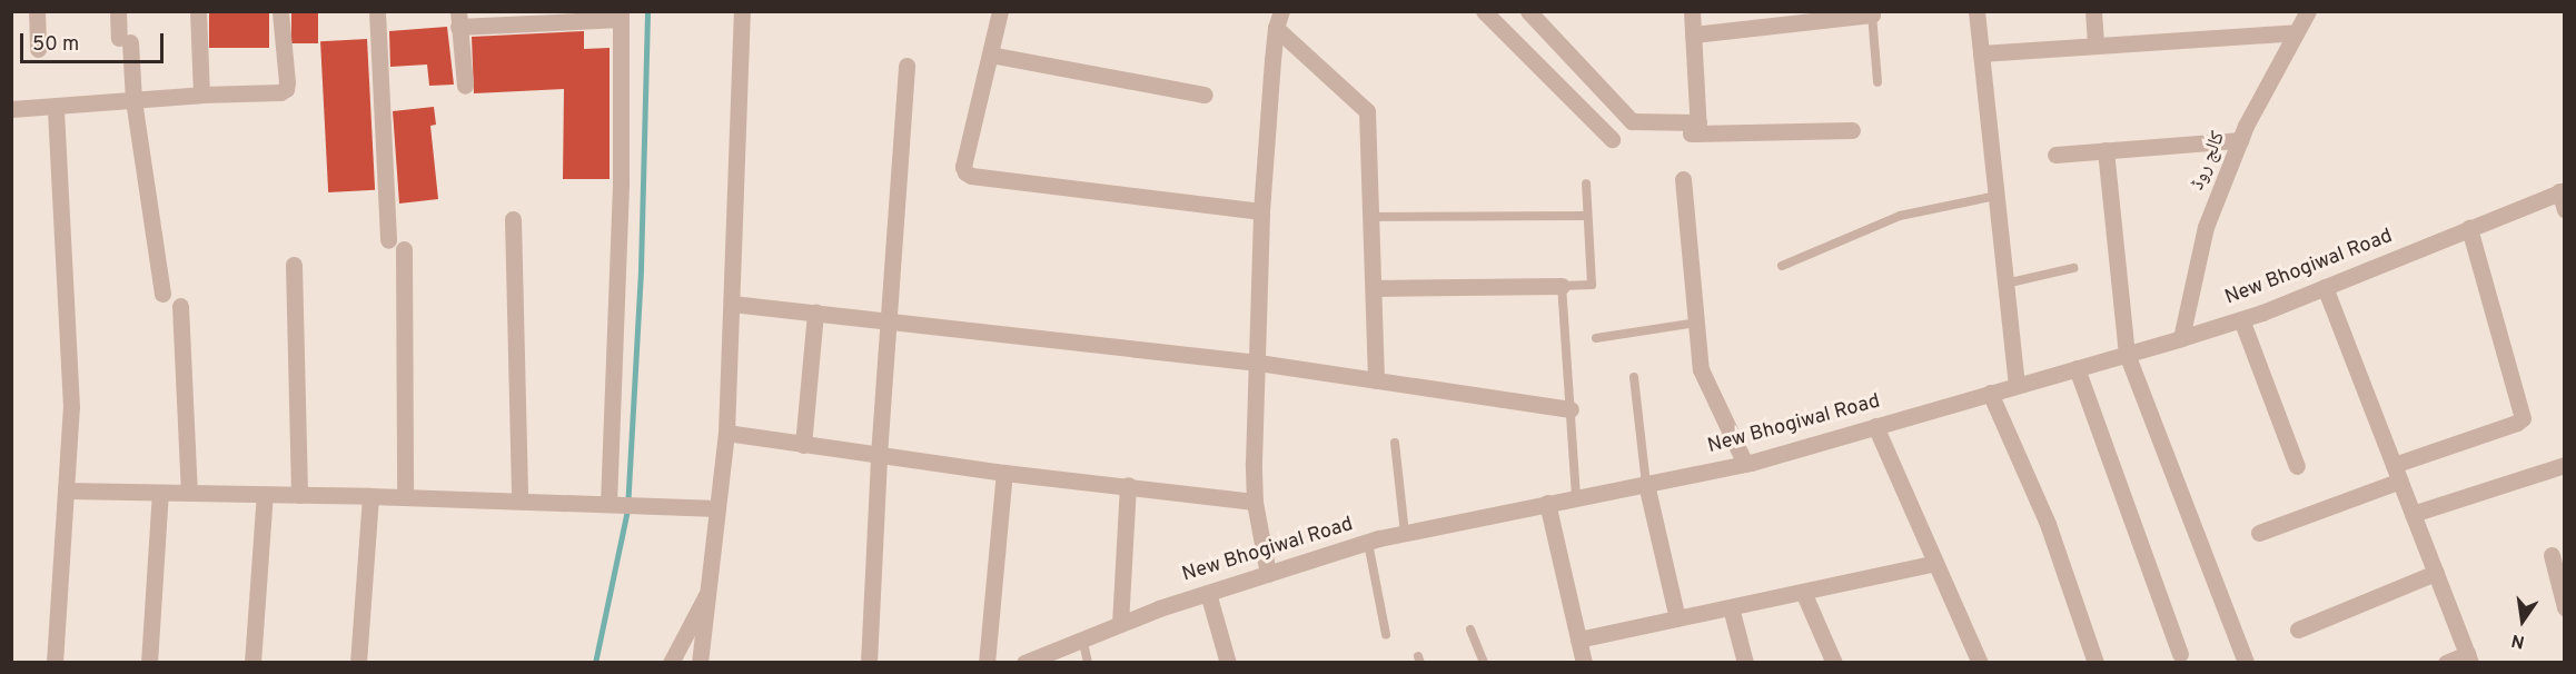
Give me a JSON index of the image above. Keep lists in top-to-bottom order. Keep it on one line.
{"streets":{"street":["کالج روڈ","New Bhogiwal Road"]},"crossings":[["کالج روڈ","New Bhogiwal Road"]],"scale_bar":"50 m","north":"bottom"}
